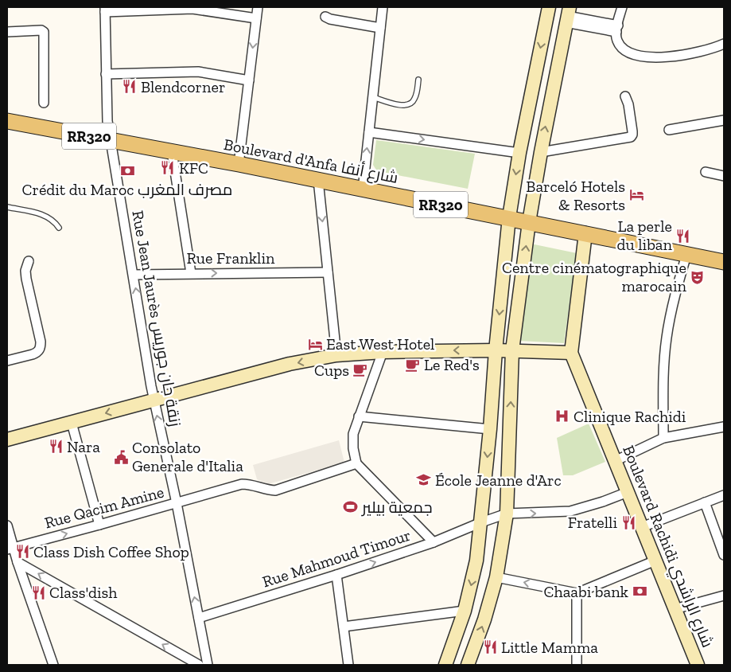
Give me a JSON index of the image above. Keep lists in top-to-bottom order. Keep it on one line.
{"streets":{"main road":["RR320","Boulevard d'Anfa شارع أنفا","Boulevard Rachidi شارع الراشدي"],"street":["Rue Franklin","Rue Jean Jaurès زنقة جان جوريس","Rue Qacim Amine","Rue Mahmoud Timour"]},"crossings":[["Boulevard d'Anfa شارع أنفا","Rue Jean Jaurès زنقة جان جوريس"],["Boulevard d'Anfa شارع أنفا","Boulevard Rachidi شارع الراشدي"],["Rue Franklin","Rue Jean Jaurès زنقة جان جوريس"],["Rue Jean Jaurès زنقة جان جوريس","Rue Qacim Amine"],["Rue Jean Jaurès زنقة جان جوريس","Rue Mahmoud Timour"],["Boulevard Rachidi شارع الراشدي","Rue Mahmoud Timour"]],"one_way":["Rue Franklin","Rue Jean Jaurès زنقة جان جوريس"],"places":{"restaurant":["Blendcorner","KFC","La perle du liban","Nara","Fratelli","Class Dish Coffee Shop","Class'dish","Little Mamma"],"bank":["Crédit du Maroc مصرف المغرب","Chaabi bank"],"hotel":["Barceló Hotels & Resorts","East West Hotel"],"theatre":["Centre cinématographique marocain"],"cafe":["Le Red's","Cups"],"hospital":["Clinique Rachidi"],"public building":["Consolato Generale d'Italia"],"school or university":["École Jeanne d'Arc"],"sports":["جمعية بيلير"]}}
